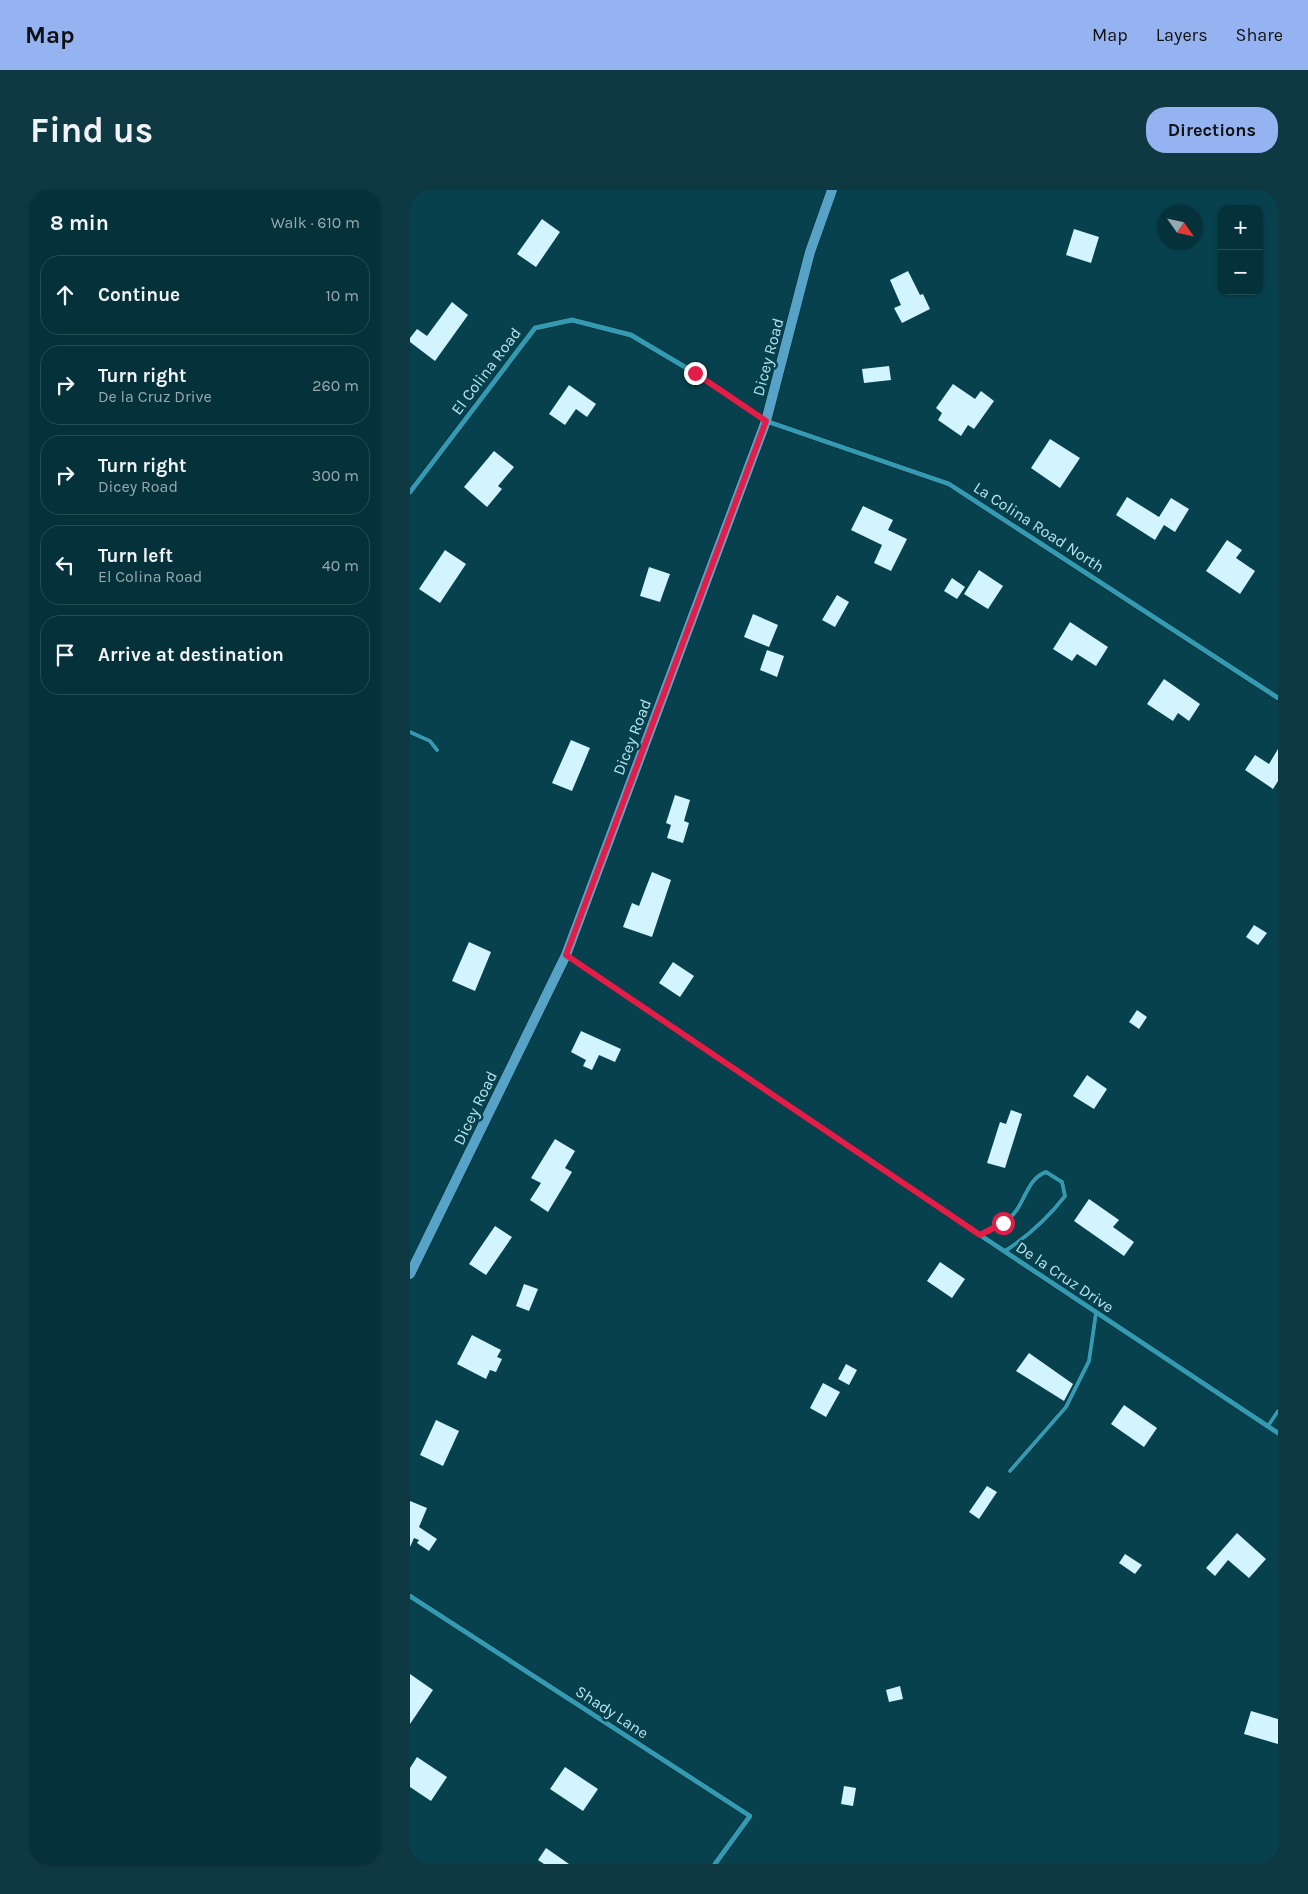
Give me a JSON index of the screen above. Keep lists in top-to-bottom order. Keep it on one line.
{"streets":{"street":["Dicey Road","El Colina Road","La Colina Road North","De la Cruz Drive","Shady Lane"]},"crossings":[["Dicey Road","El Colina Road"],["Dicey Road","La Colina Road North"],["Dicey Road","De la Cruz Drive"],["El Colina Road","La Colina Road North"]],"north":"bottom right","page":{"header":"Map","nav":["Map","Layers","Share"],"buttons":"Directions","title":"Find us","heading":["8 min","Walk · 610 m"],"map_buttons":["+","−"],"list":[["Continue","10 m"],["Turn right","De la Cruz Drive","260 m"],["Turn right","Dicey Road","300 m"],["Turn left","El Colina Road","40 m"],"Arrive at destination"]}}
